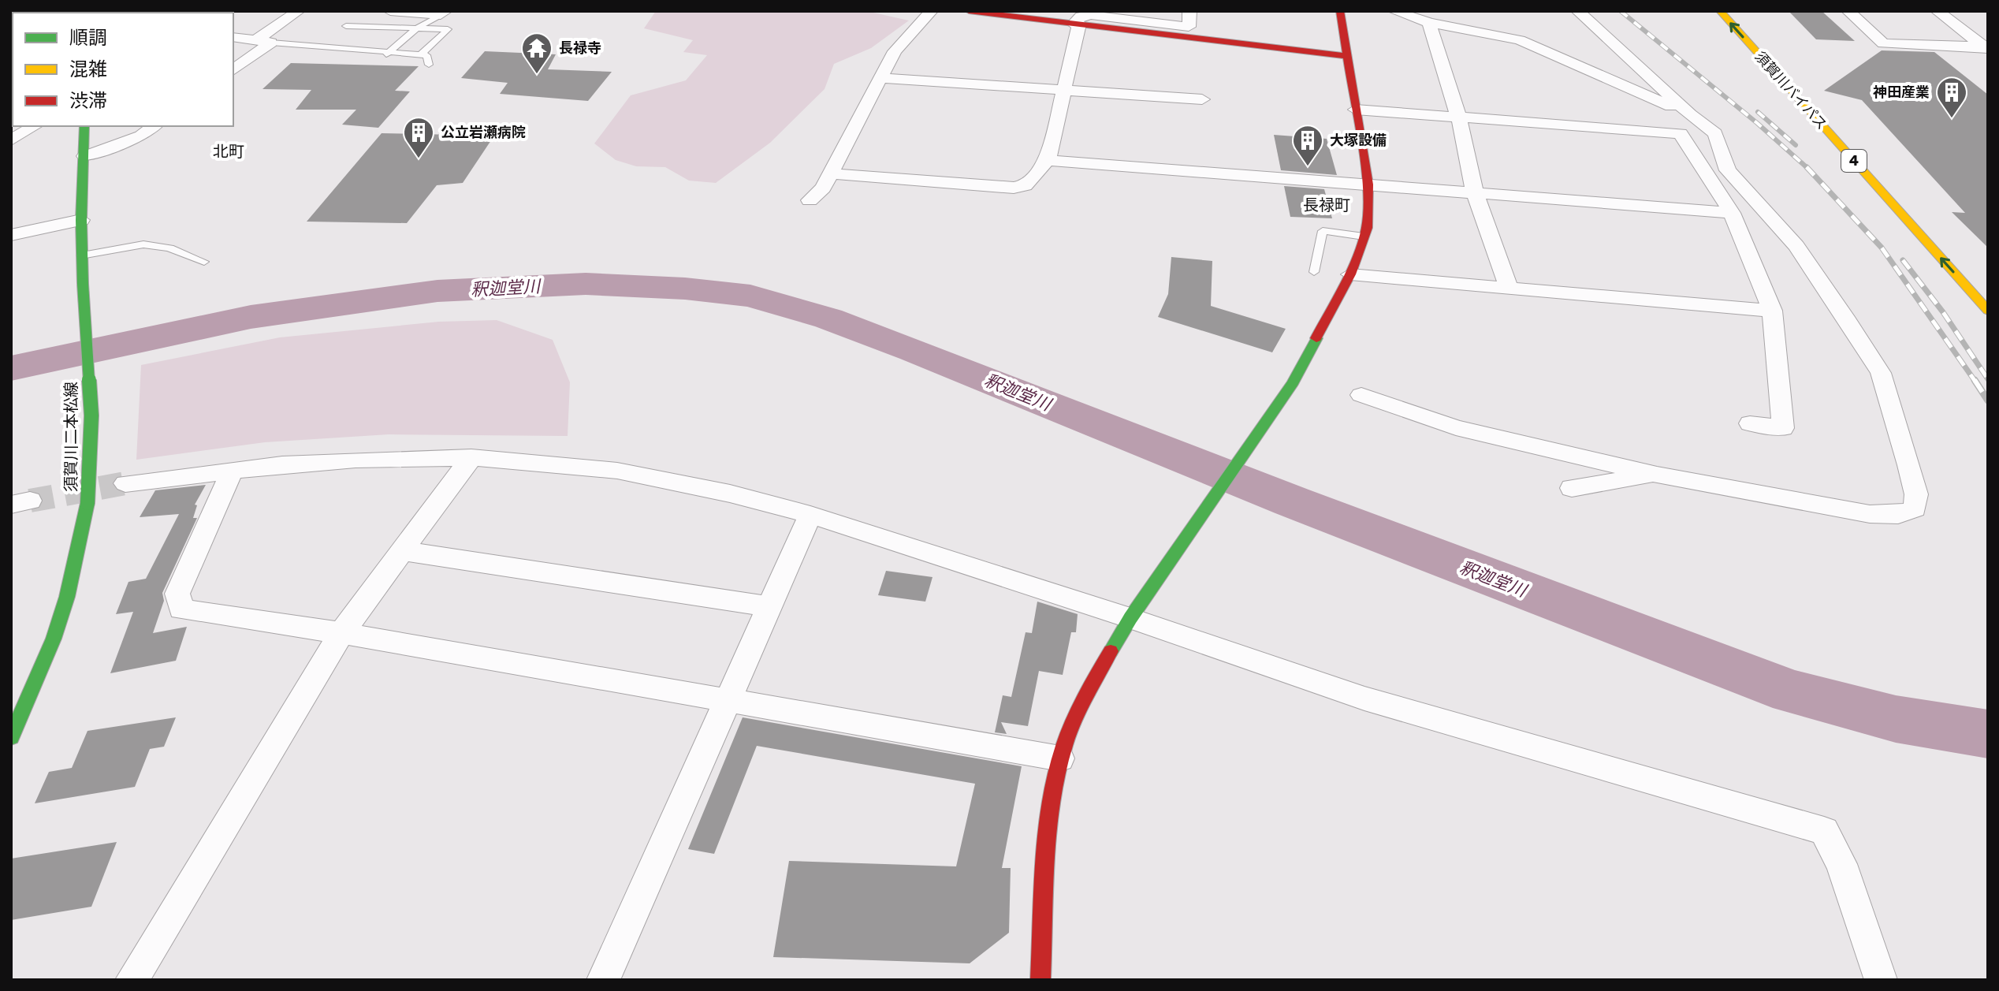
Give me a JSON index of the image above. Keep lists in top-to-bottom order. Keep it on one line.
{"streets":{"main road":["須賀川バイパス","4","須賀川二本松線"]},"one_way":["須賀川バイパス"],"districts":["北町","長禄町"],"water":["釈迦堂川"],"places":{"temple":["長禄寺"],"building":["神田産業","公立岩瀬病院","大塚設備"]},"legend":["順調","混雑","渋滞"]}
